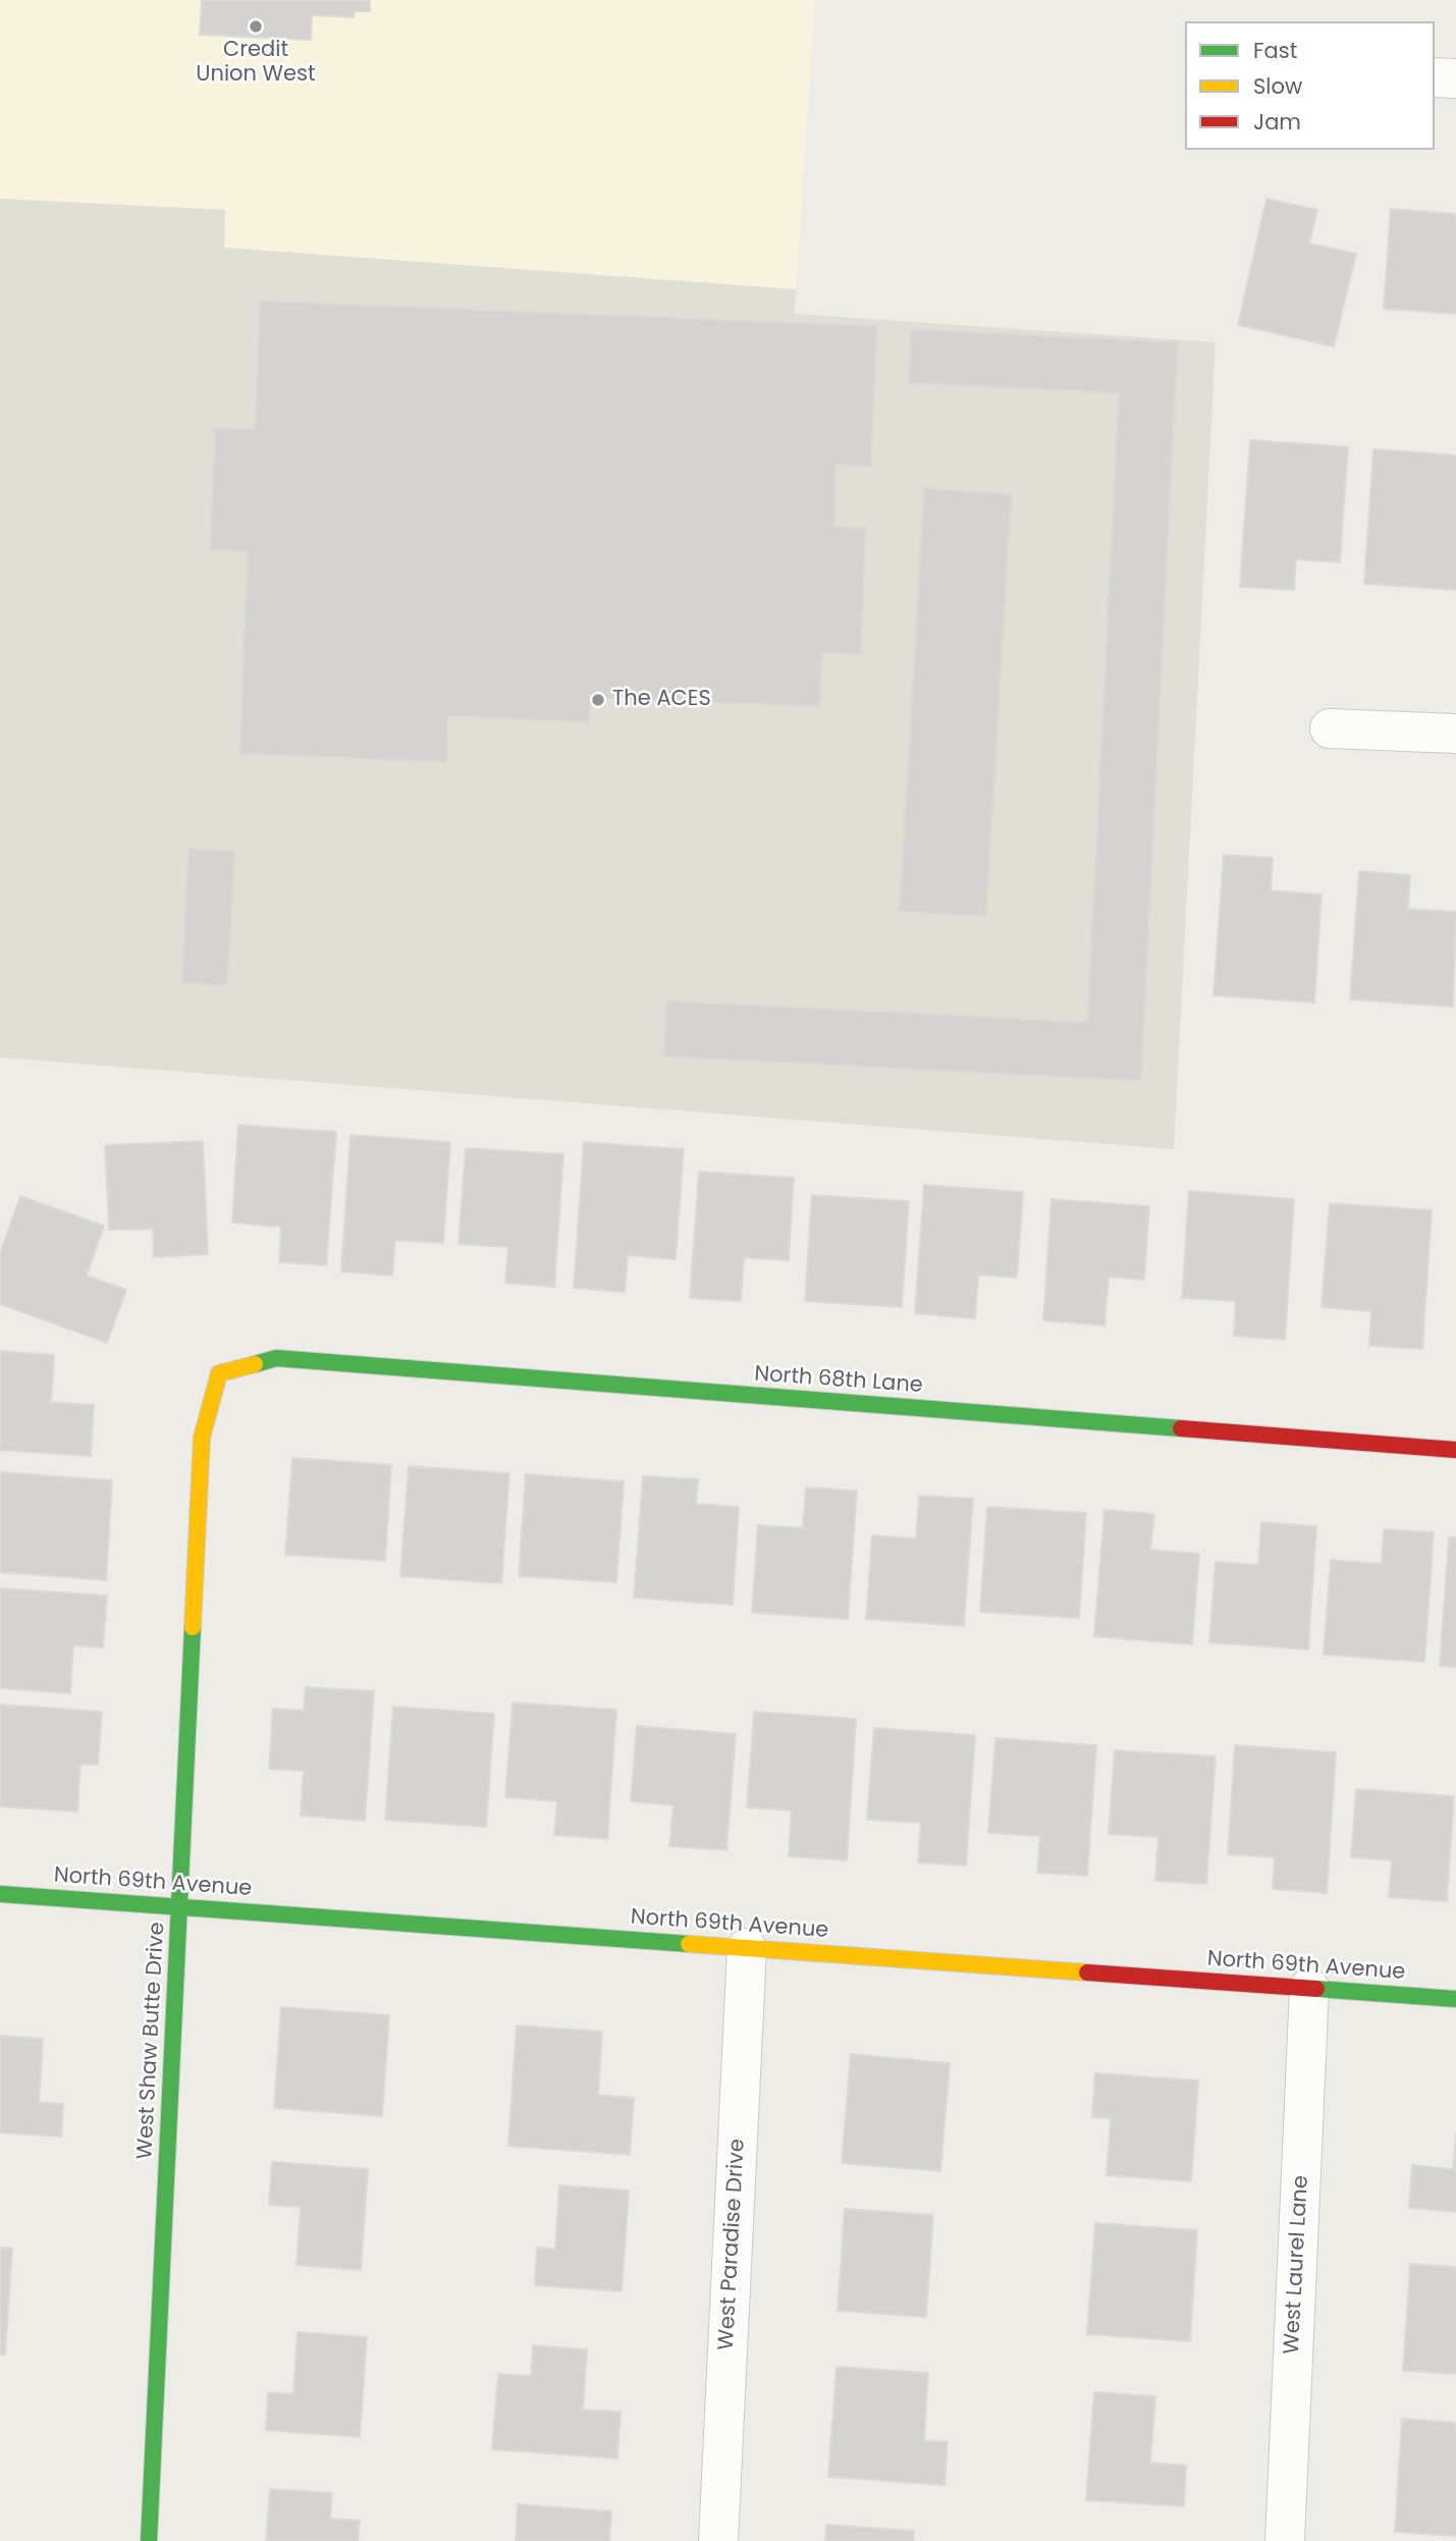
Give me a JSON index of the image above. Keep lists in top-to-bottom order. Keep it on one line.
{"streets":{"street":["North 68th Lane","North 69th Avenue","West Shaw Butte Drive","West Paradise Drive","West Laurel Lane"]},"crossings":[["North 68th Lane","West Shaw Butte Drive"],["North 69th Avenue","West Shaw Butte Drive"],["North 69th Avenue","West Paradise Drive"],["North 69th Avenue","West Laurel Lane"]],"places":["Credit Union West","The ACES"],"legend":["Fast","Slow","Jam"]}
